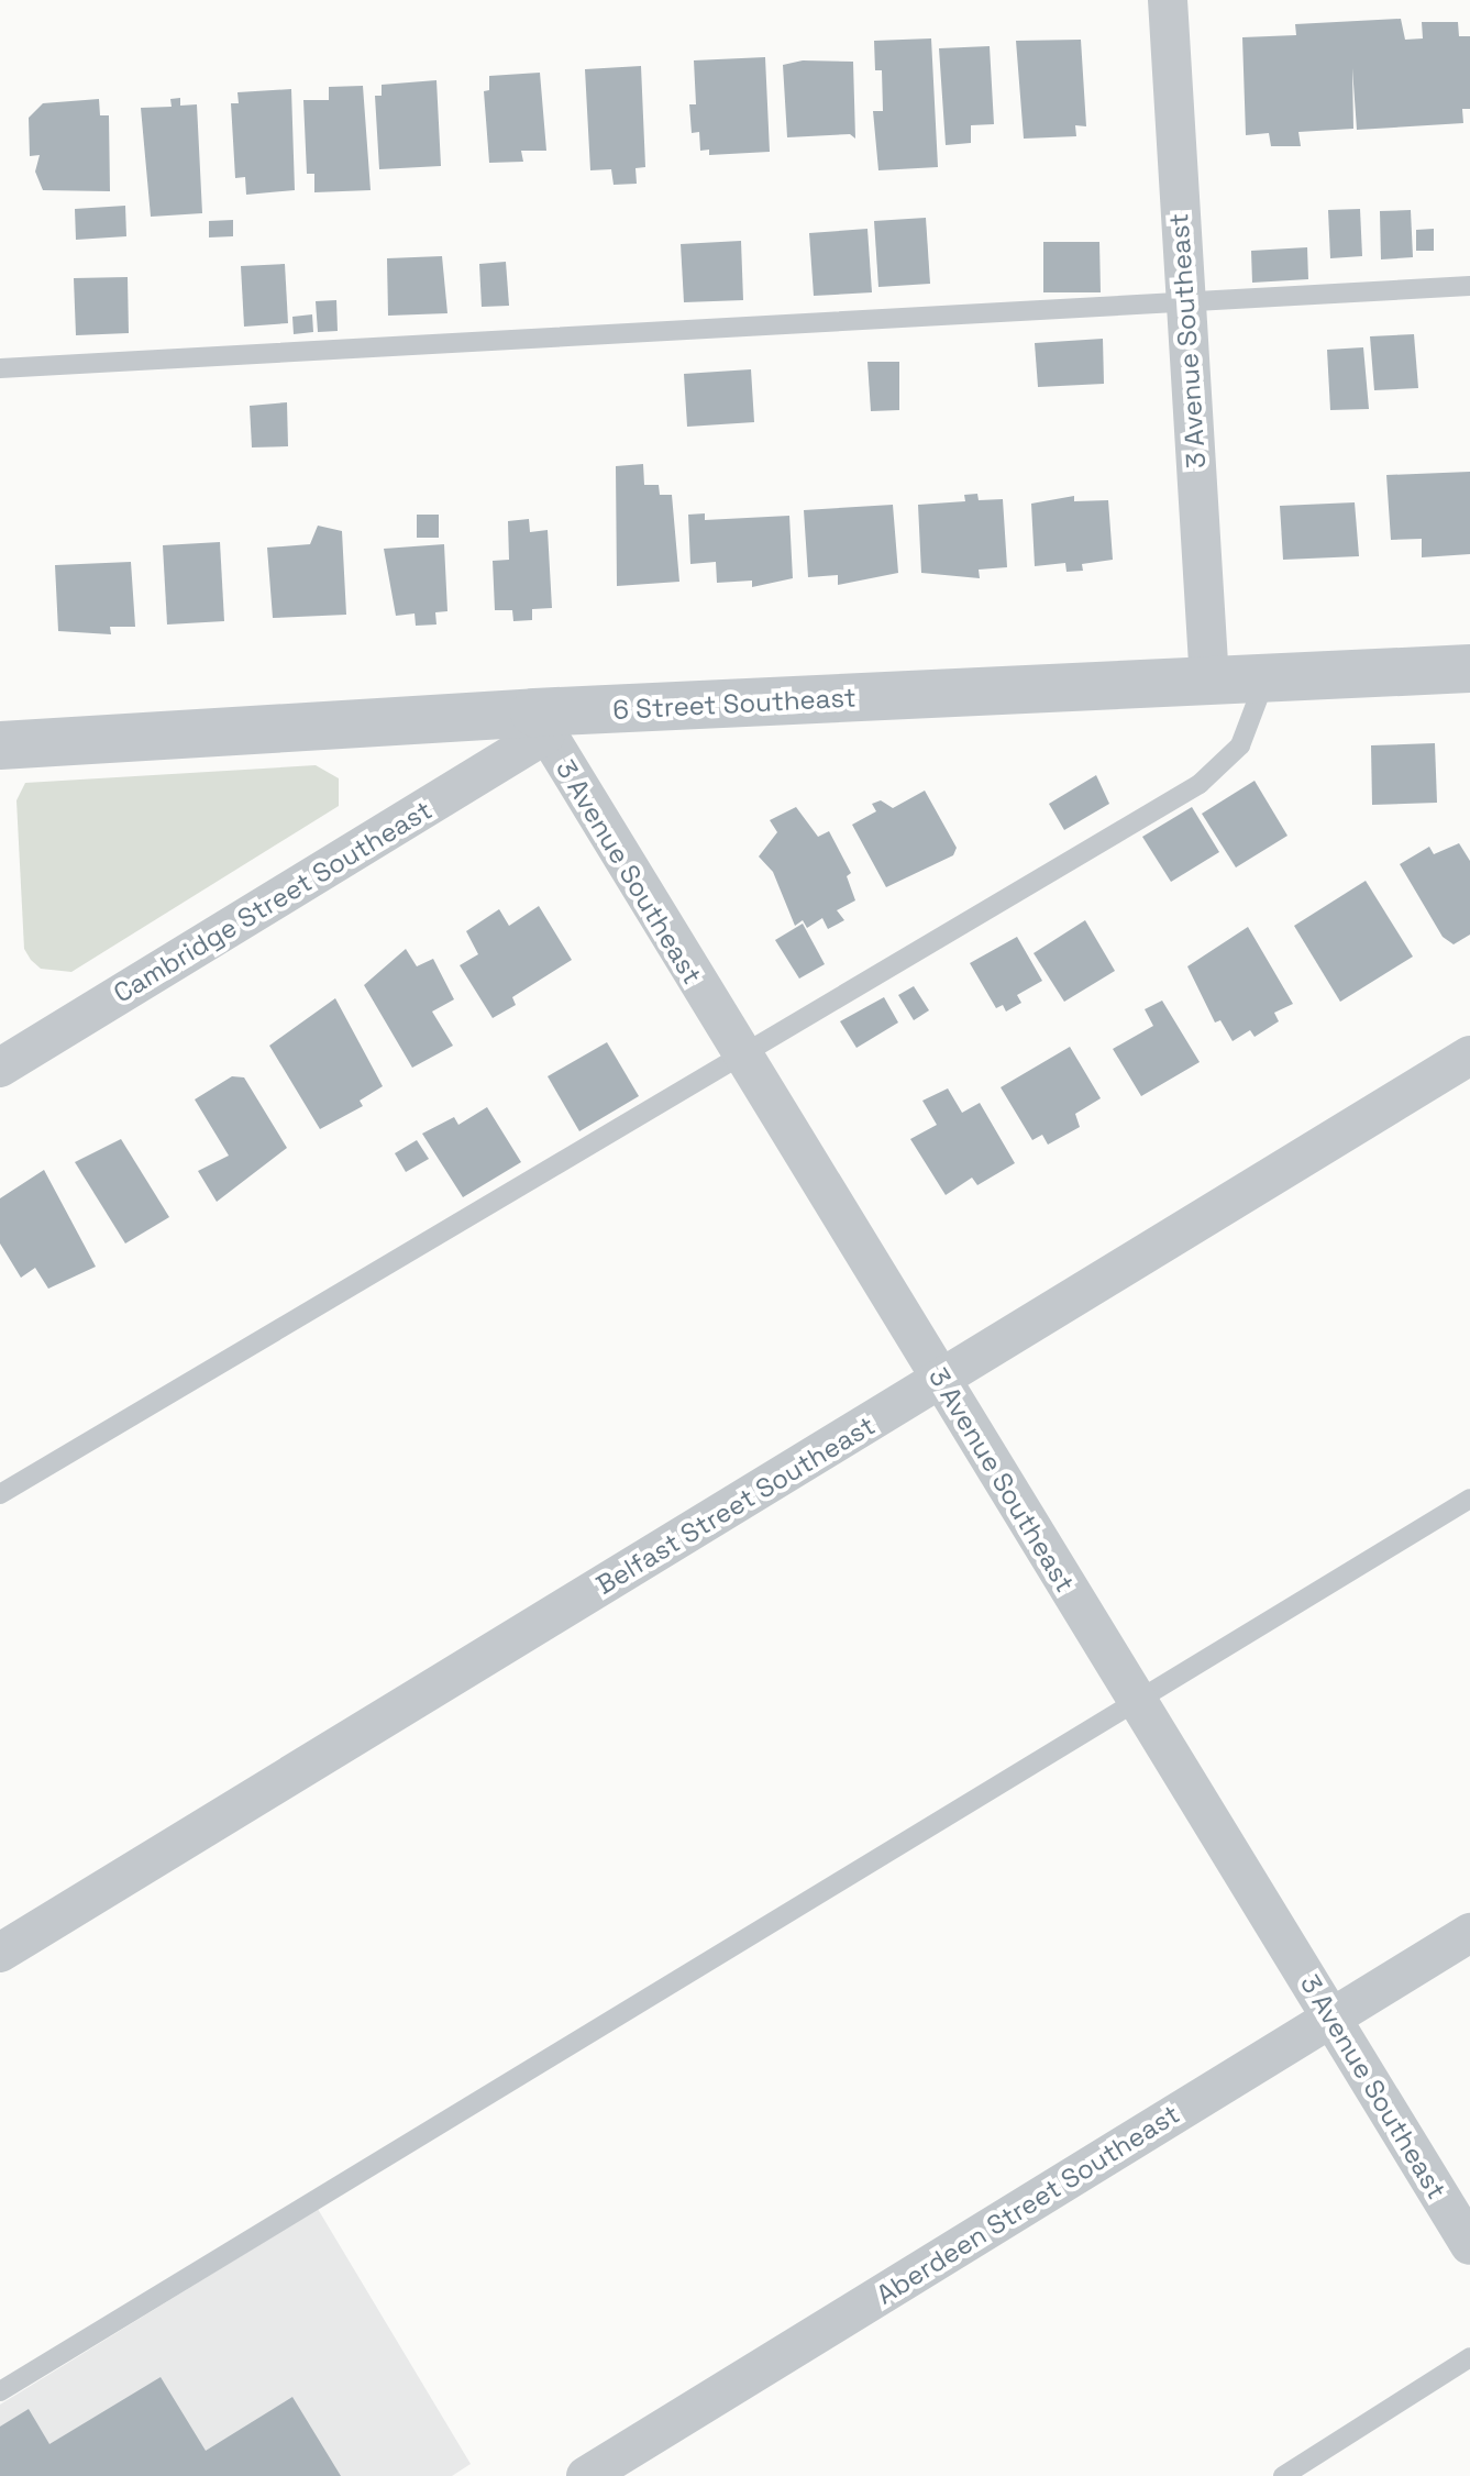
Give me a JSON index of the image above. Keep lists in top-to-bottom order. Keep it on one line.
{"streets":{"street":["3 Avenue Southeast","6 Street Southeast","Cambridge Street Southeast","Belfast Street Southeast","Aberdeen Street Southeast"]},"crossings":[["3 Avenue Southeast","6 Street Southeast"],["3 Avenue Southeast","Cambridge Street Southeast"],["3 Avenue Southeast","Belfast Street Southeast"],["3 Avenue Southeast","Aberdeen Street Southeast"],["6 Street Southeast","Cambridge Street Southeast"]]}
